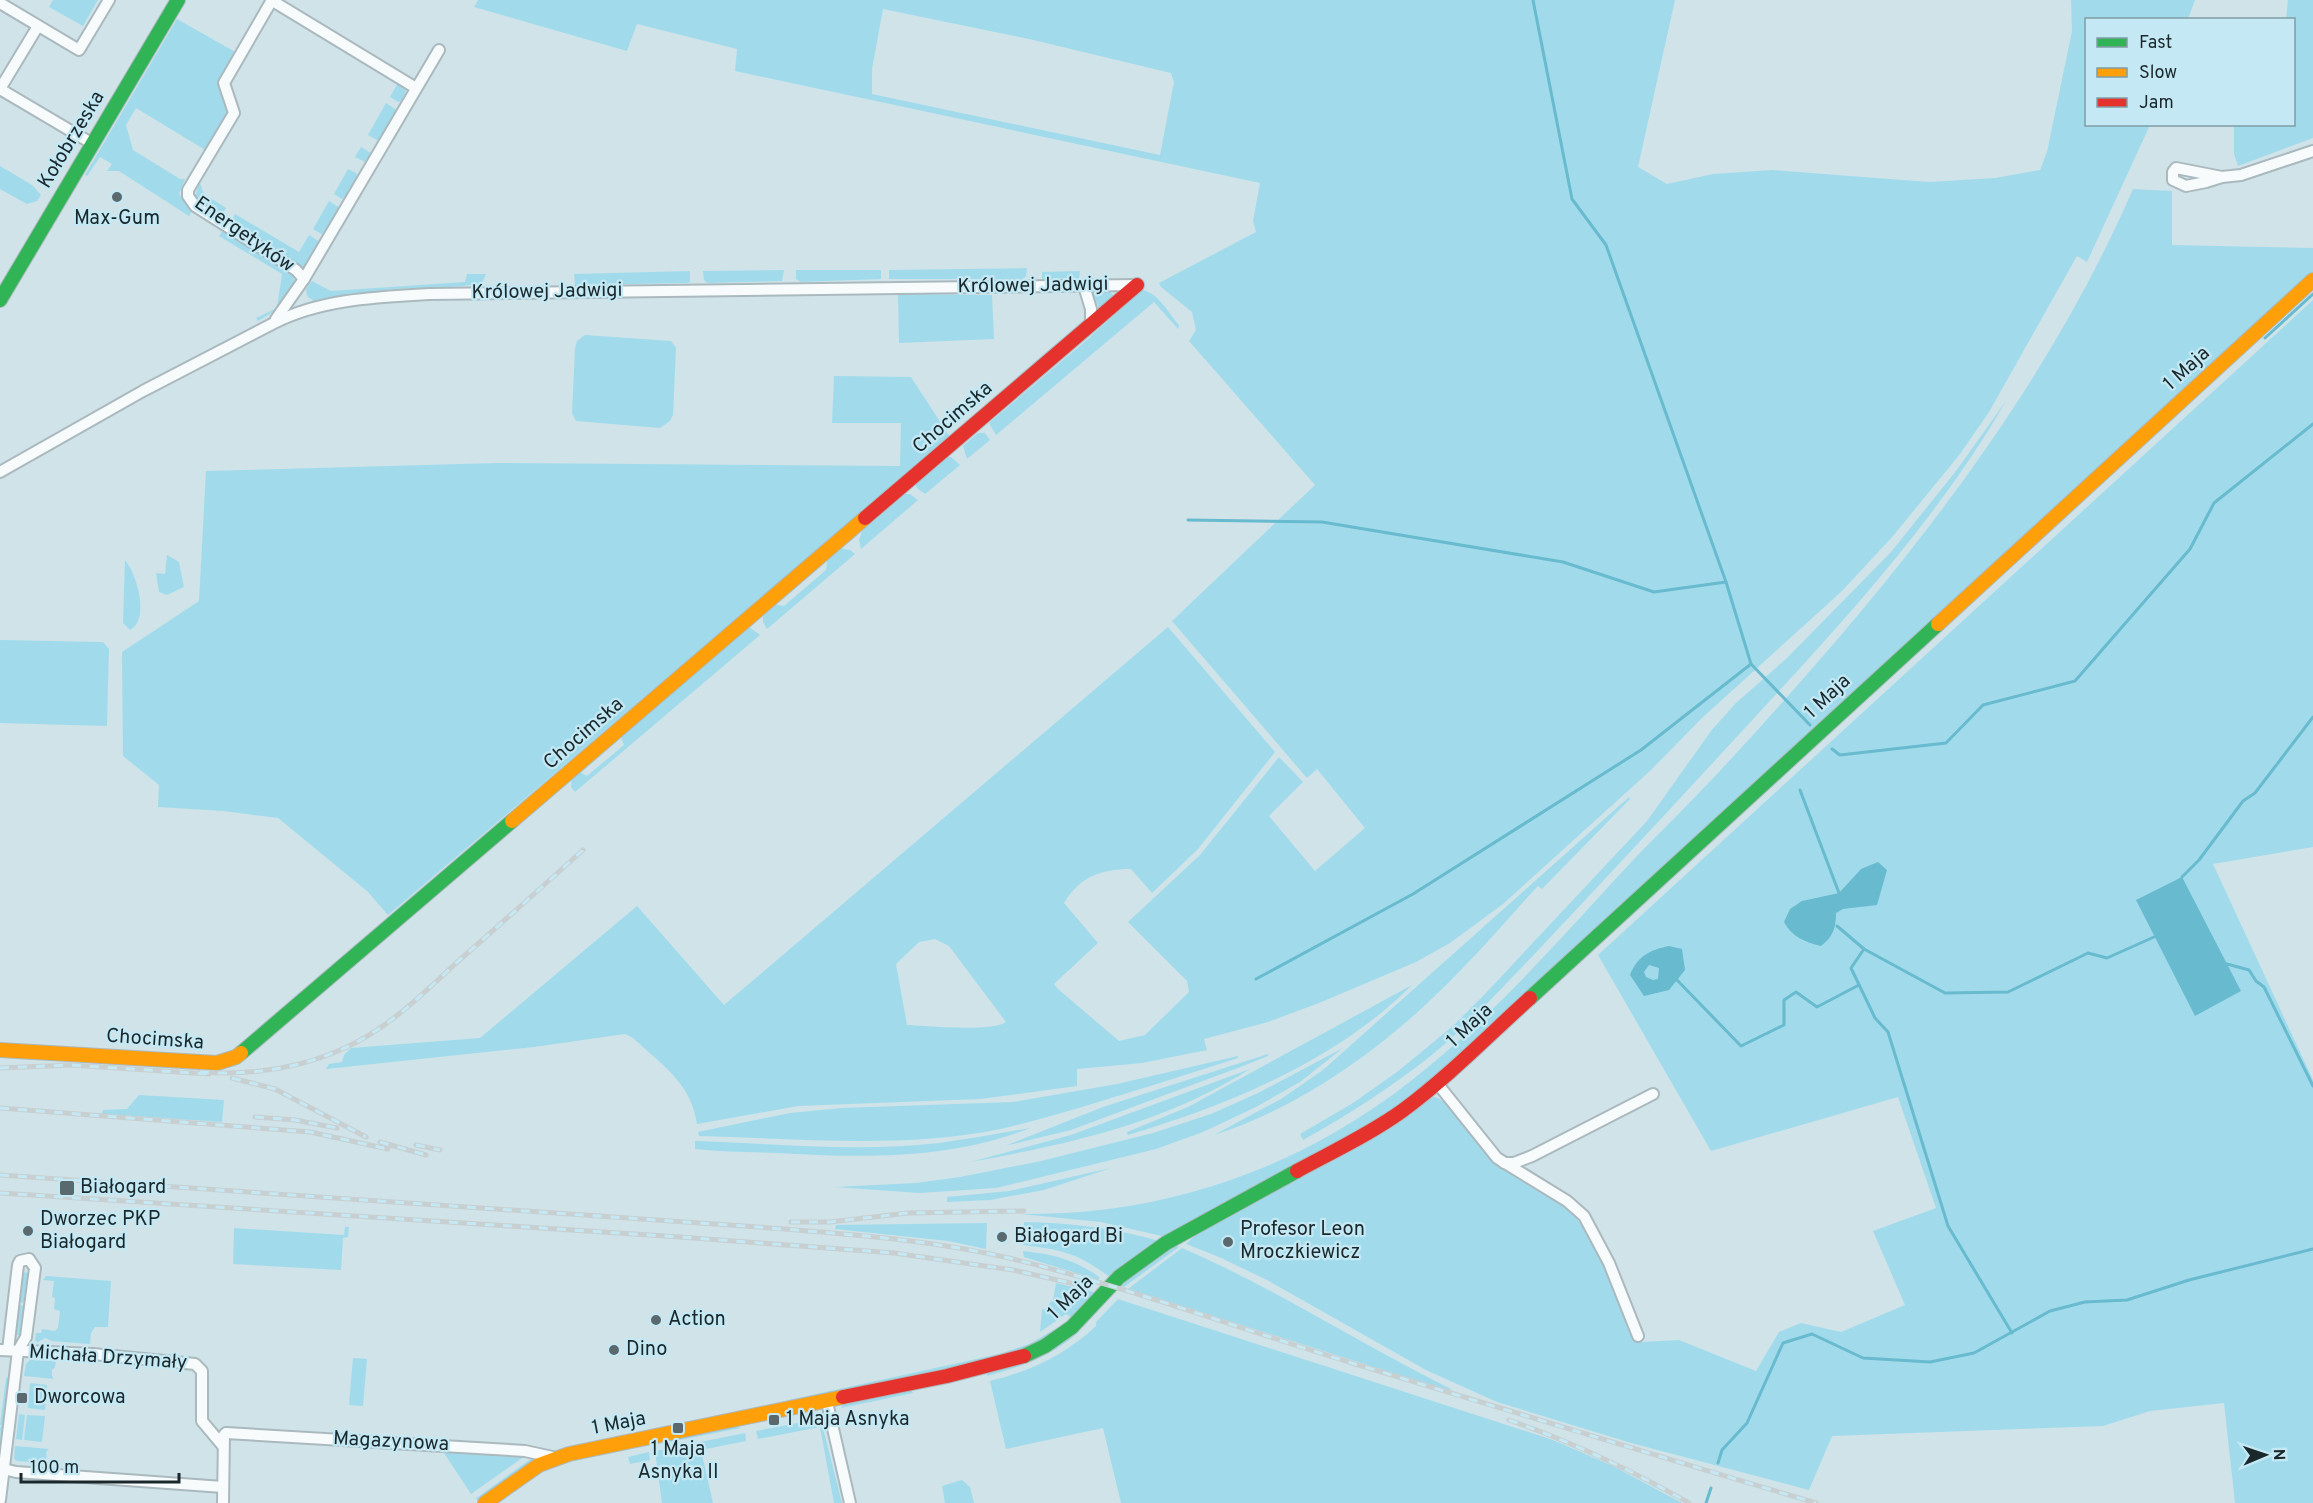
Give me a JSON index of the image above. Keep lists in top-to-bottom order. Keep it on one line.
{"streets":{"street":["Kołobrzeska","Energetyków","Królowej Jadwigi","1 Maja","Chocimska","Michała Drzymały","Magazynowa"]},"crossings":[["Energetyków","Królowej Jadwigi"],["Królowej Jadwigi","Chocimska"],["1 Maja","Magazynowa"],["Michała Drzymały","Magazynowa"]],"places":{"other":["Max-Gum","Dworzec PKP Białogard","Białogard Bi","Profesor Leon Mroczkiewicz","Action","Dino"],"transit":["Białogard","Dworcowa","1 Maja Asnyka","1 Maja Asnyka II"]},"legend":["Fast","Slow","Jam"],"scale_bar":"100 m","north":"right"}
